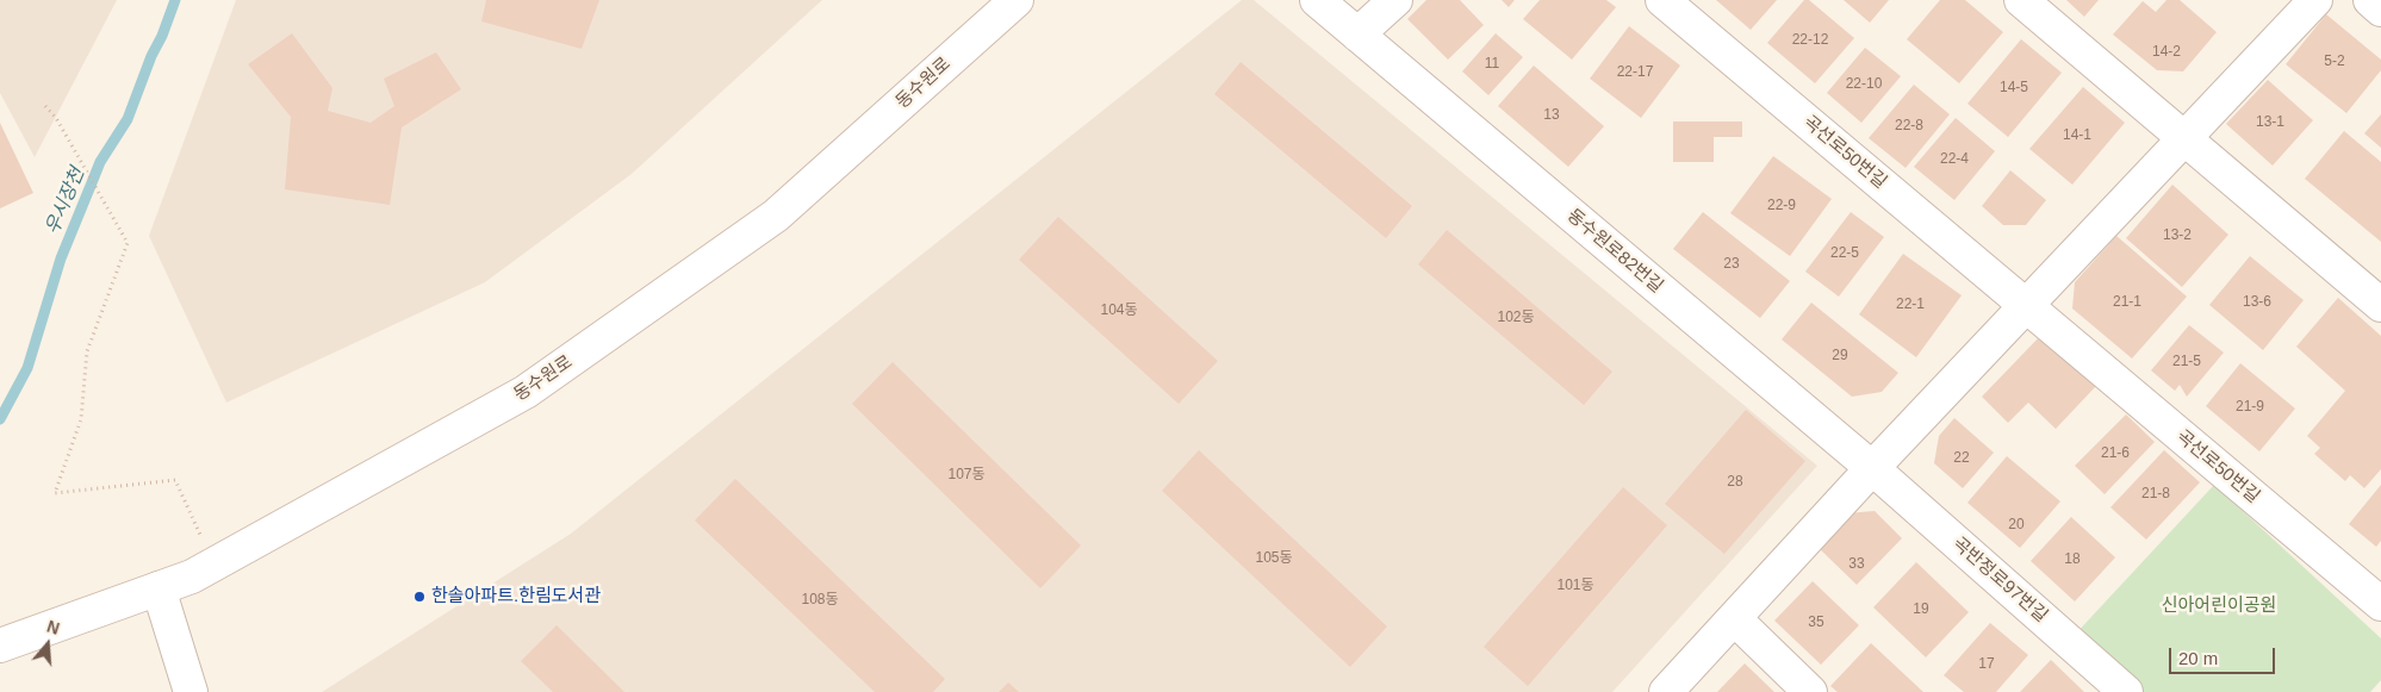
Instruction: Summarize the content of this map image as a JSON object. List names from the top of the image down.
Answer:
{
  "streets": {
    "street": [
      "동수원로",
      "곡선로50번길",
      "동수원로82번길",
      "곡반정로97번길"
    ]
  },
  "crossings": [
    ["동수원로82번길", "곡반정로97번길"]
  ],
  "water": ["우시장천"],
  "parks": ["신아어린이공원"],
  "places": ["한솔아파트.한림도서관"],
  "house_numbers": [
    "22-12",
    "14-2",
    "5-2",
    "11",
    "22-17",
    "22-10",
    "14-5",
    "13",
    "13-1",
    "22-8",
    "14-1",
    "22-4",
    "22-9",
    "13-2",
    "22-5",
    "23",
    "21-1",
    "13-6",
    "22-1",
    "104동",
    "102동",
    "29",
    "21-5",
    "21-9",
    "21-6",
    "22",
    "107동",
    "28",
    "21-8",
    "20",
    "105동",
    "18",
    "33",
    "101동",
    "108동",
    "19",
    "35",
    "17"
  ],
  "scale_bar": "20 m",
  "north": "top"
}
